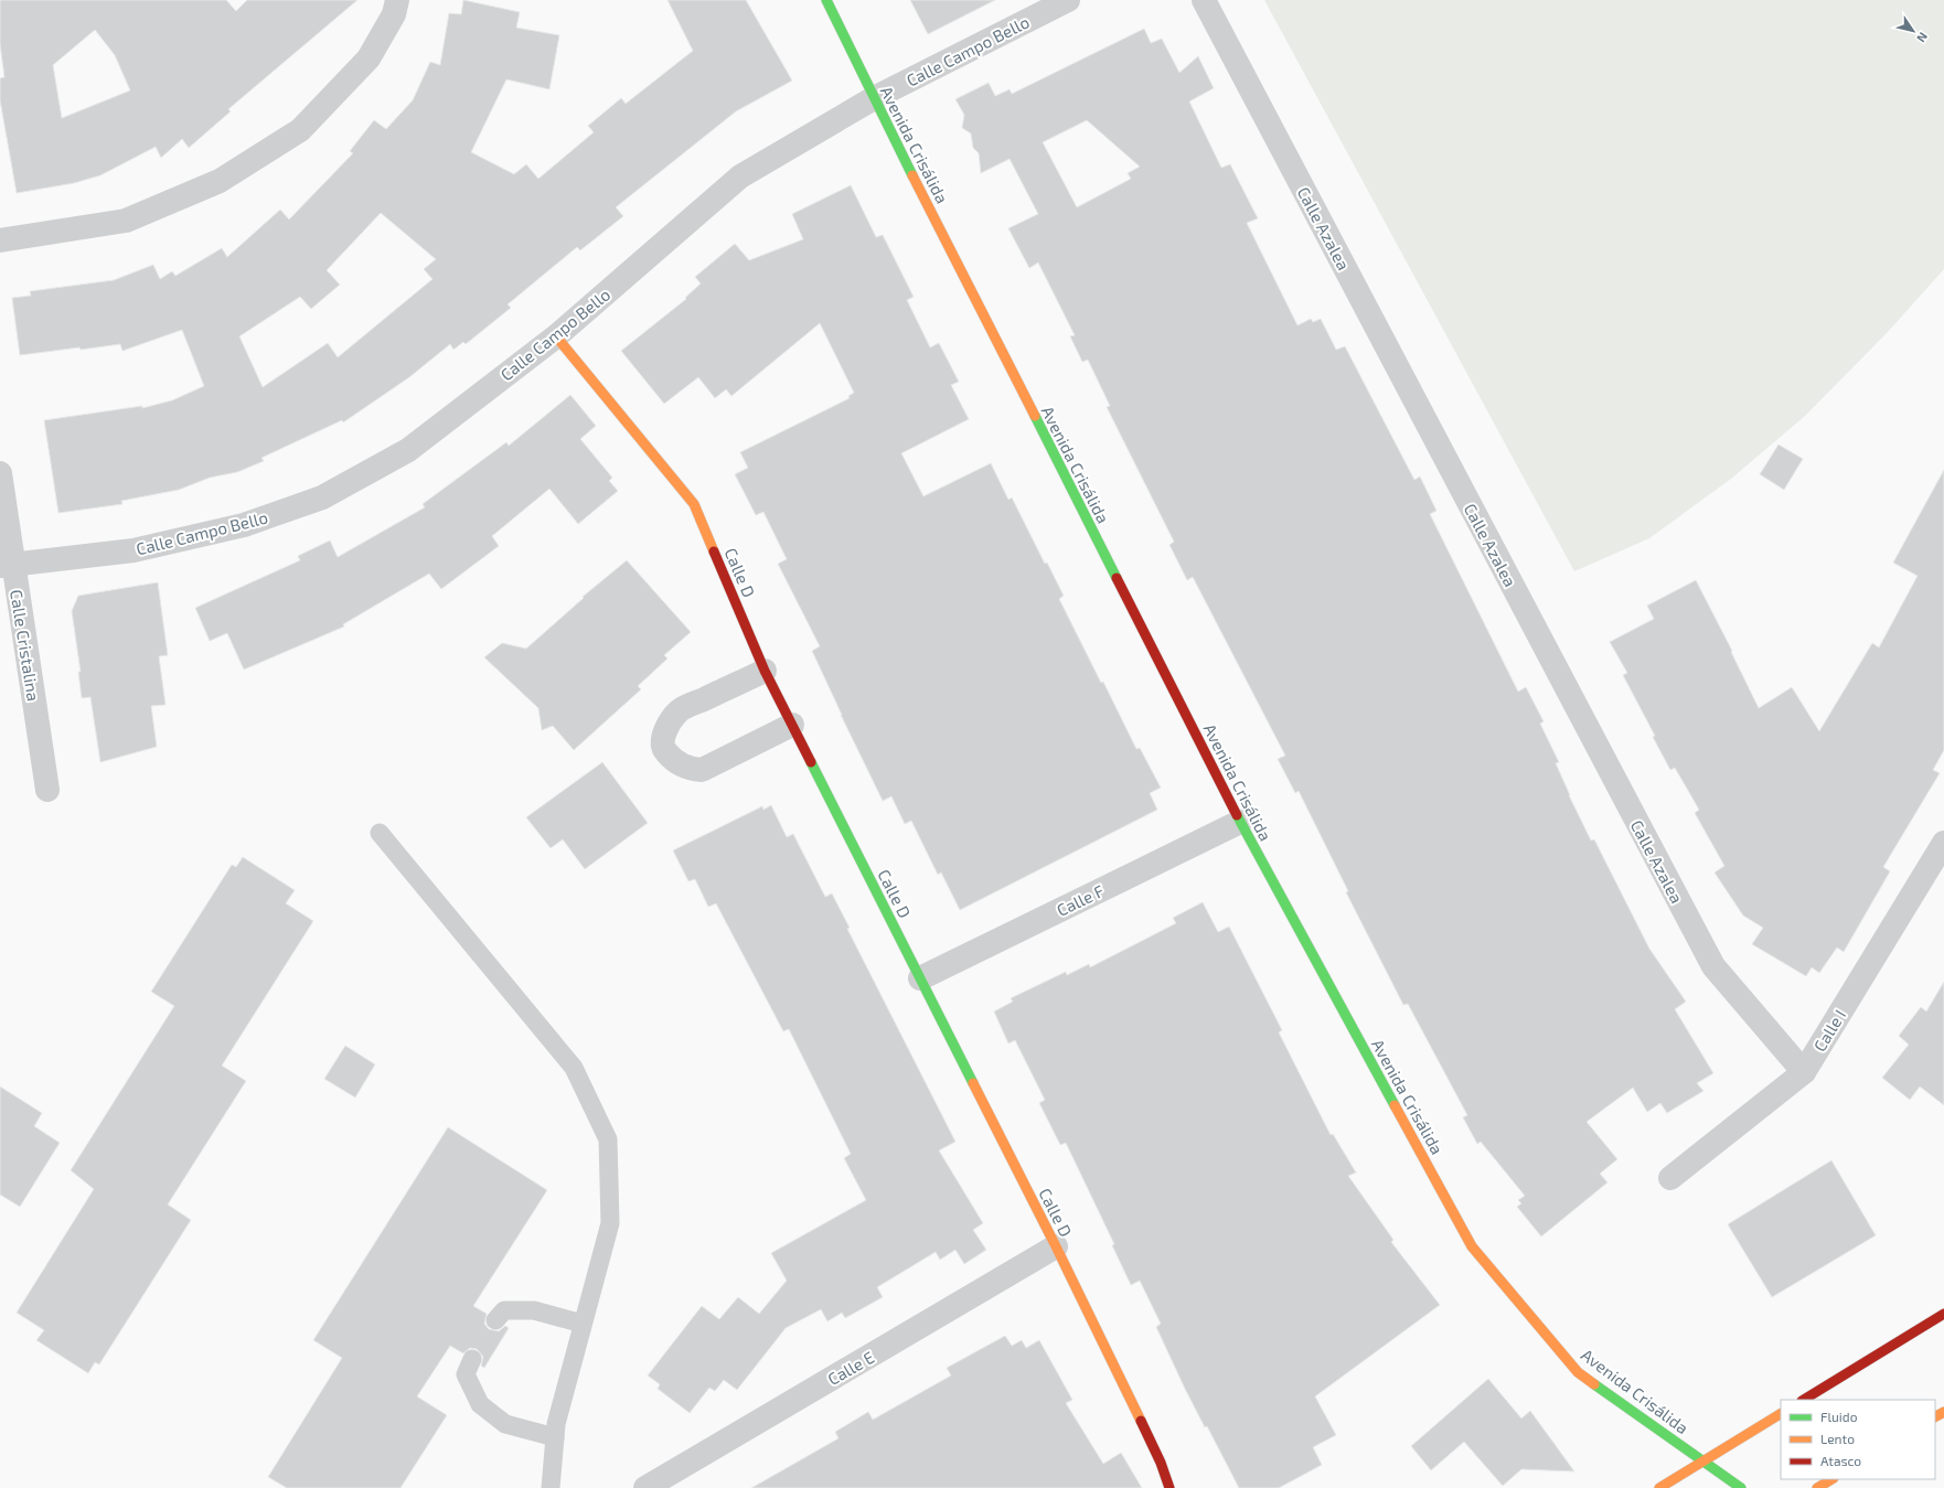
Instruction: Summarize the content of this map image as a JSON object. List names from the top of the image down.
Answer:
{
  "streets": {
    "street": [
      "Calle Campo Bello",
      "Avenida Crisálida",
      "Calle Azalea",
      "Calle D",
      "Calle Cristalina",
      "Calle F",
      "Calle I",
      "Calle E"
    ]
  },
  "crossings": [
    ["Calle Campo Bello", "Avenida Crisálida"],
    ["Calle Campo Bello", "Calle D"],
    ["Calle Campo Bello", "Calle Cristalina"],
    ["Avenida Crisálida", "Calle F"],
    ["Calle Azalea", "Calle I"],
    ["Calle D", "Calle F"],
    ["Calle D", "Calle E"]
  ],
  "legend": ["Fluido", "Lento", "Atasco"],
  "north": "bottom right"
}
